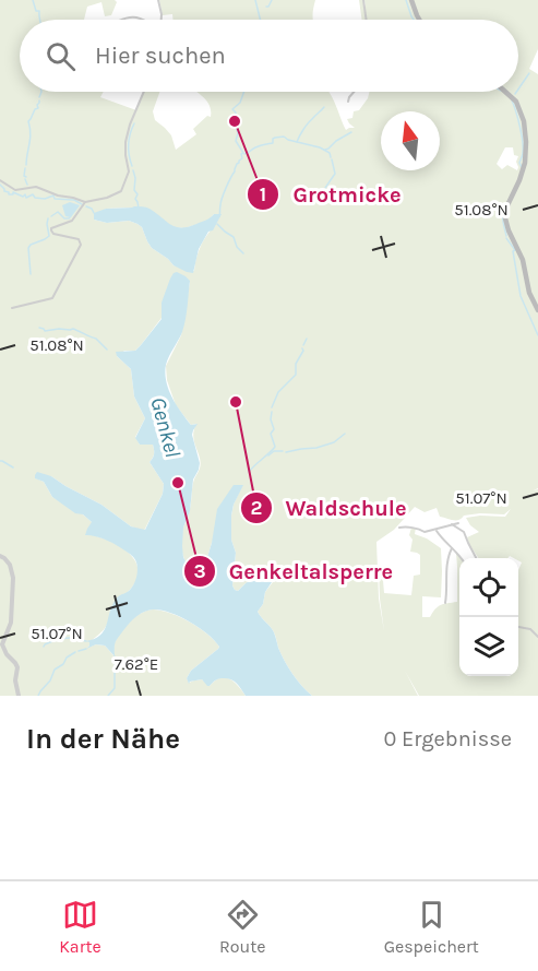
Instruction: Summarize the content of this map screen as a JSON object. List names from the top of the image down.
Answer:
{
  "water": ["Genkel"],
  "places": ["Grotmicke", "Waldschule", "Genkeltalsperre"],
  "north": "top",
  "page": {
    "search": "Hier suchen",
    "heading": ["In der Nähe", "0 Ergebnisse"],
    "nav": ["Karte", "Route", "Gespeichert"]
  },
  "coordinates": ["51.08°N", "51.07°N", "7.62°E"]
}
